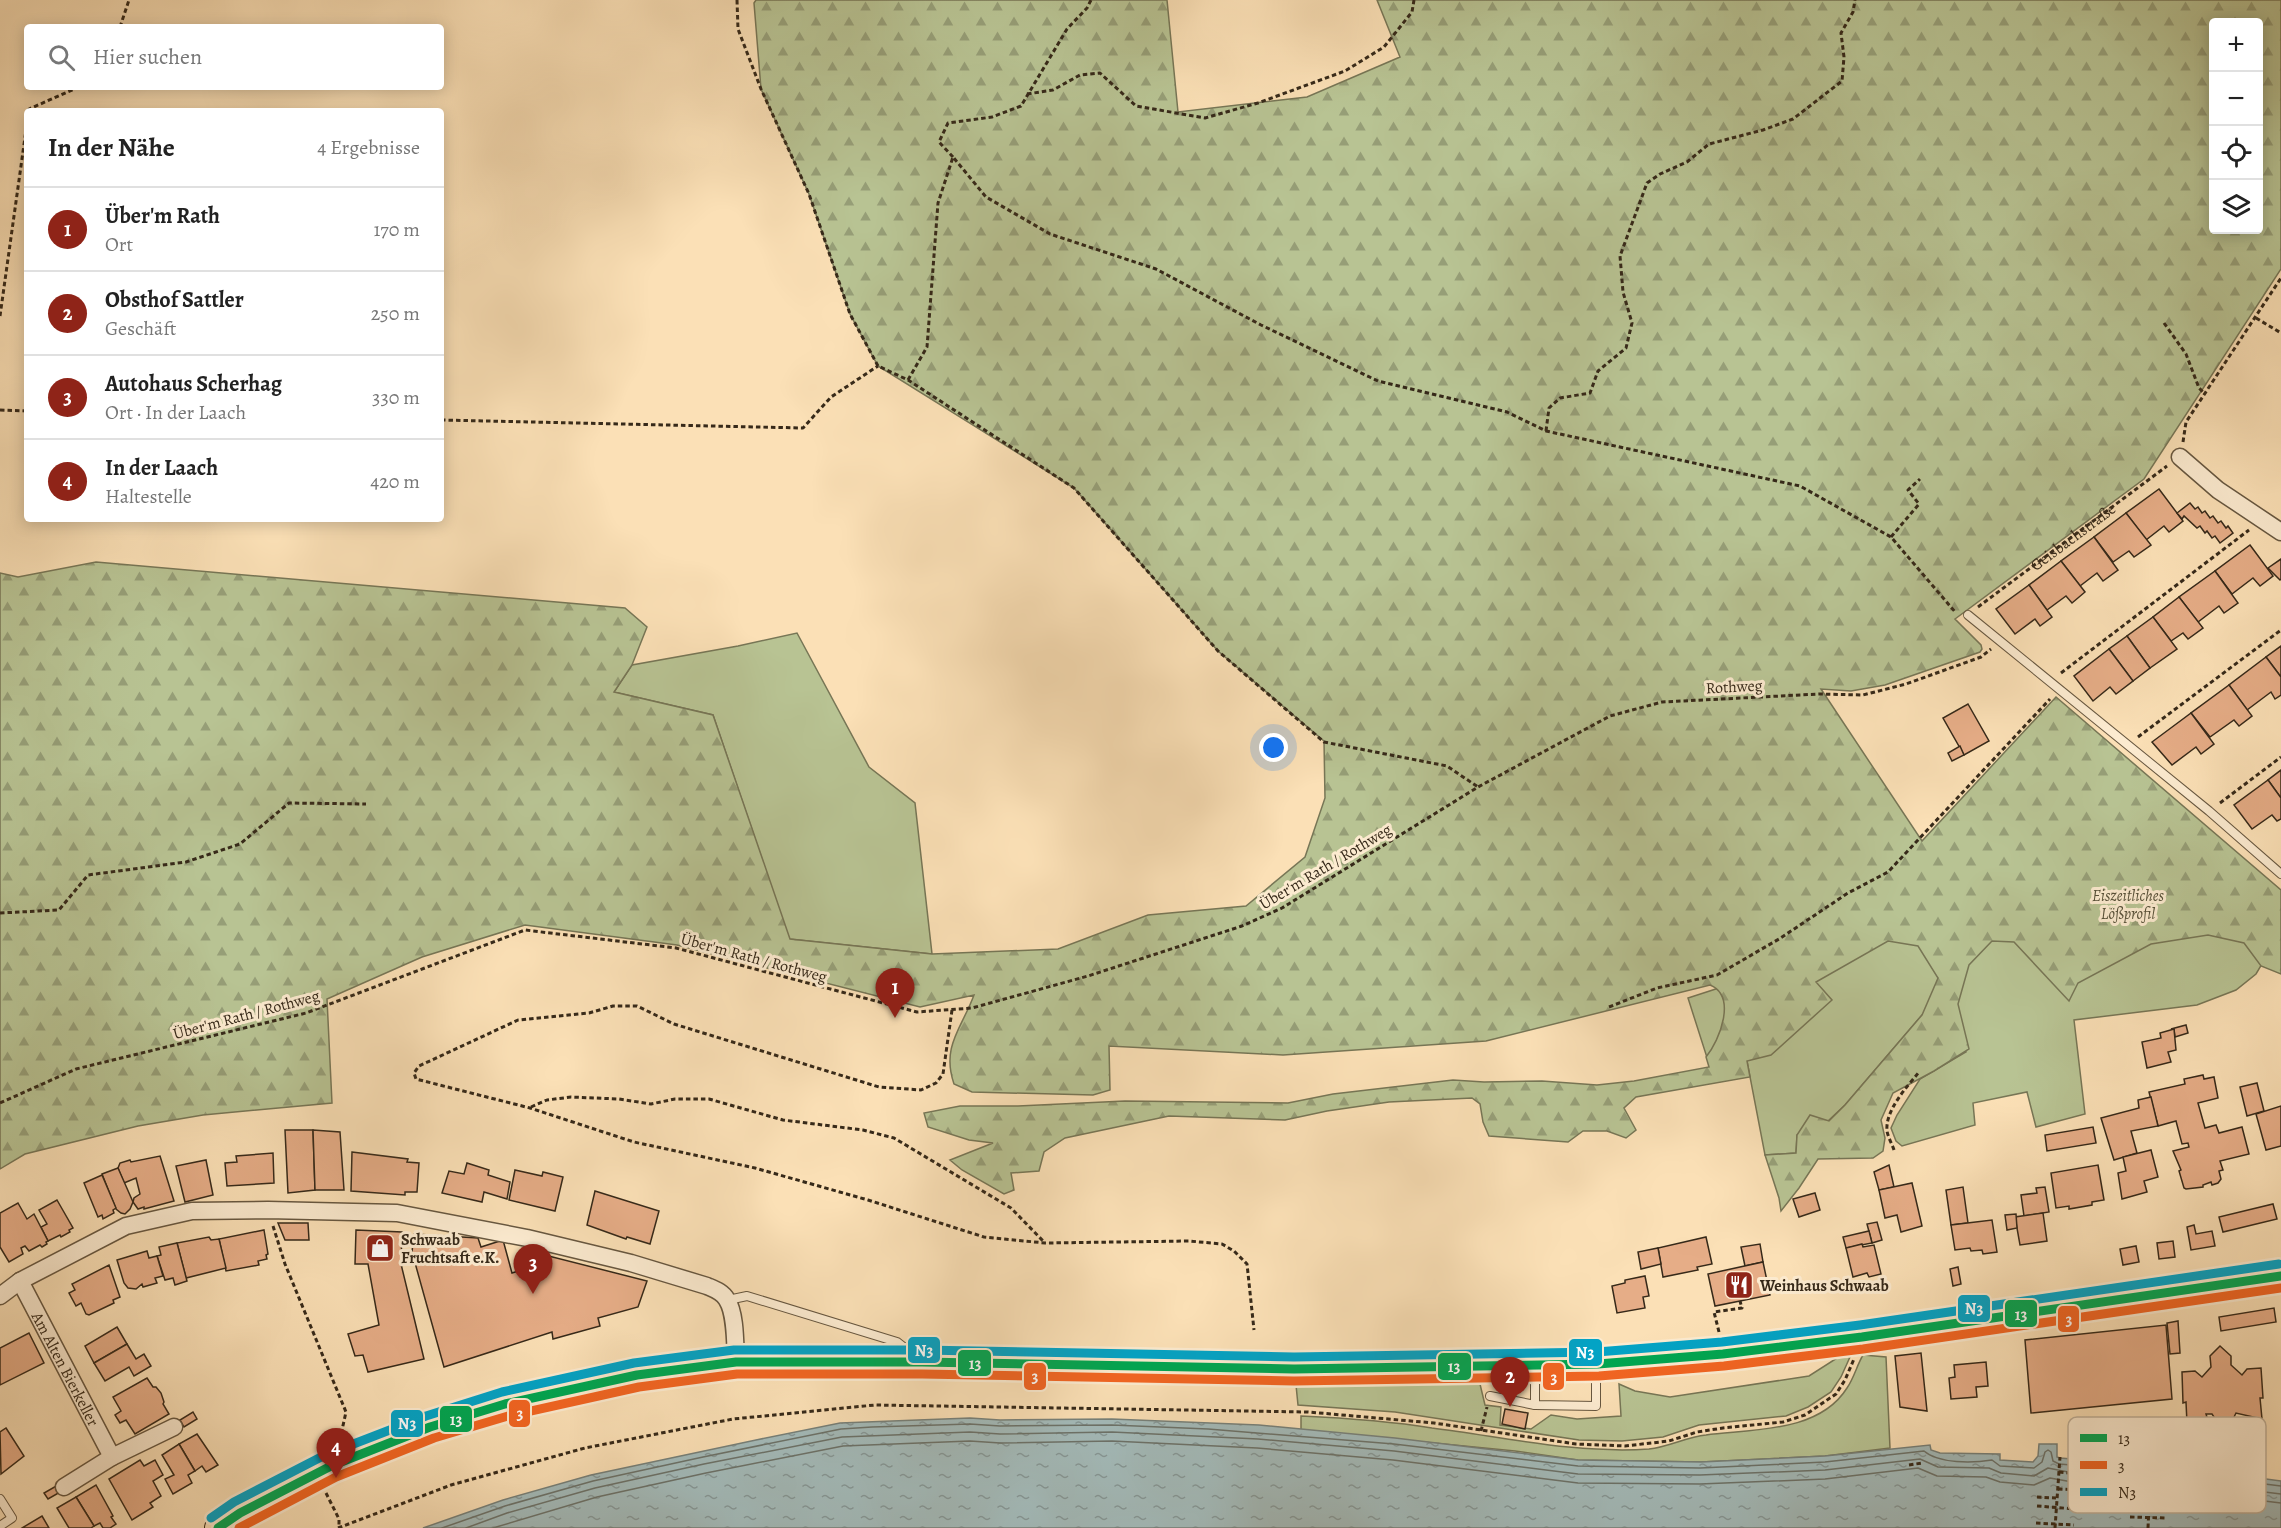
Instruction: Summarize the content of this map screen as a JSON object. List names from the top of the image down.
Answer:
{
  "streets": {
    "street": ["Am Alten Bierkeller"],
    "path": ["Geisbachstraße", "Rothweg", "Über'm Rath / Rothweg"]
  },
  "crossings": [
    ["Rothweg", "Über'm Rath / Rothweg"]
  ],
  "parks": ["Eiszeitliches Lößprofil"],
  "places": {
    "shop": ["Schwaab Fruchtsaft e.K."],
    "restaurant": ["Weinhaus Schwaab"]
  },
  "lines": ["transit line N3", "transit line 13", "transit line 3"],
  "legend": ["13", "3", "N3"],
  "page": {
    "map_buttons": ["+", "−"],
    "search": "Hier suchen",
    "heading": ["In der Nähe", "4 Ergebnisse"],
    "list": [
      {
        "mark": "1",
        "name": "Über'm Rath",
        "note": "Ort",
        "value": "170 m"
      },
      {
        "mark": "2",
        "name": "Obsthof Sattler",
        "note": "Geschäft",
        "value": "250 m"
      },
      {
        "mark": "3",
        "name": "Autohaus Scherhag",
        "note": "Ort · In der Laach",
        "value": "330 m"
      },
      {
        "mark": "4",
        "name": "In der Laach",
        "note": "Haltestelle",
        "value": "420 m"
      }
    ],
    "pins": [
      "1",
      "3",
      "2",
      "4"
    ]
  }
}
